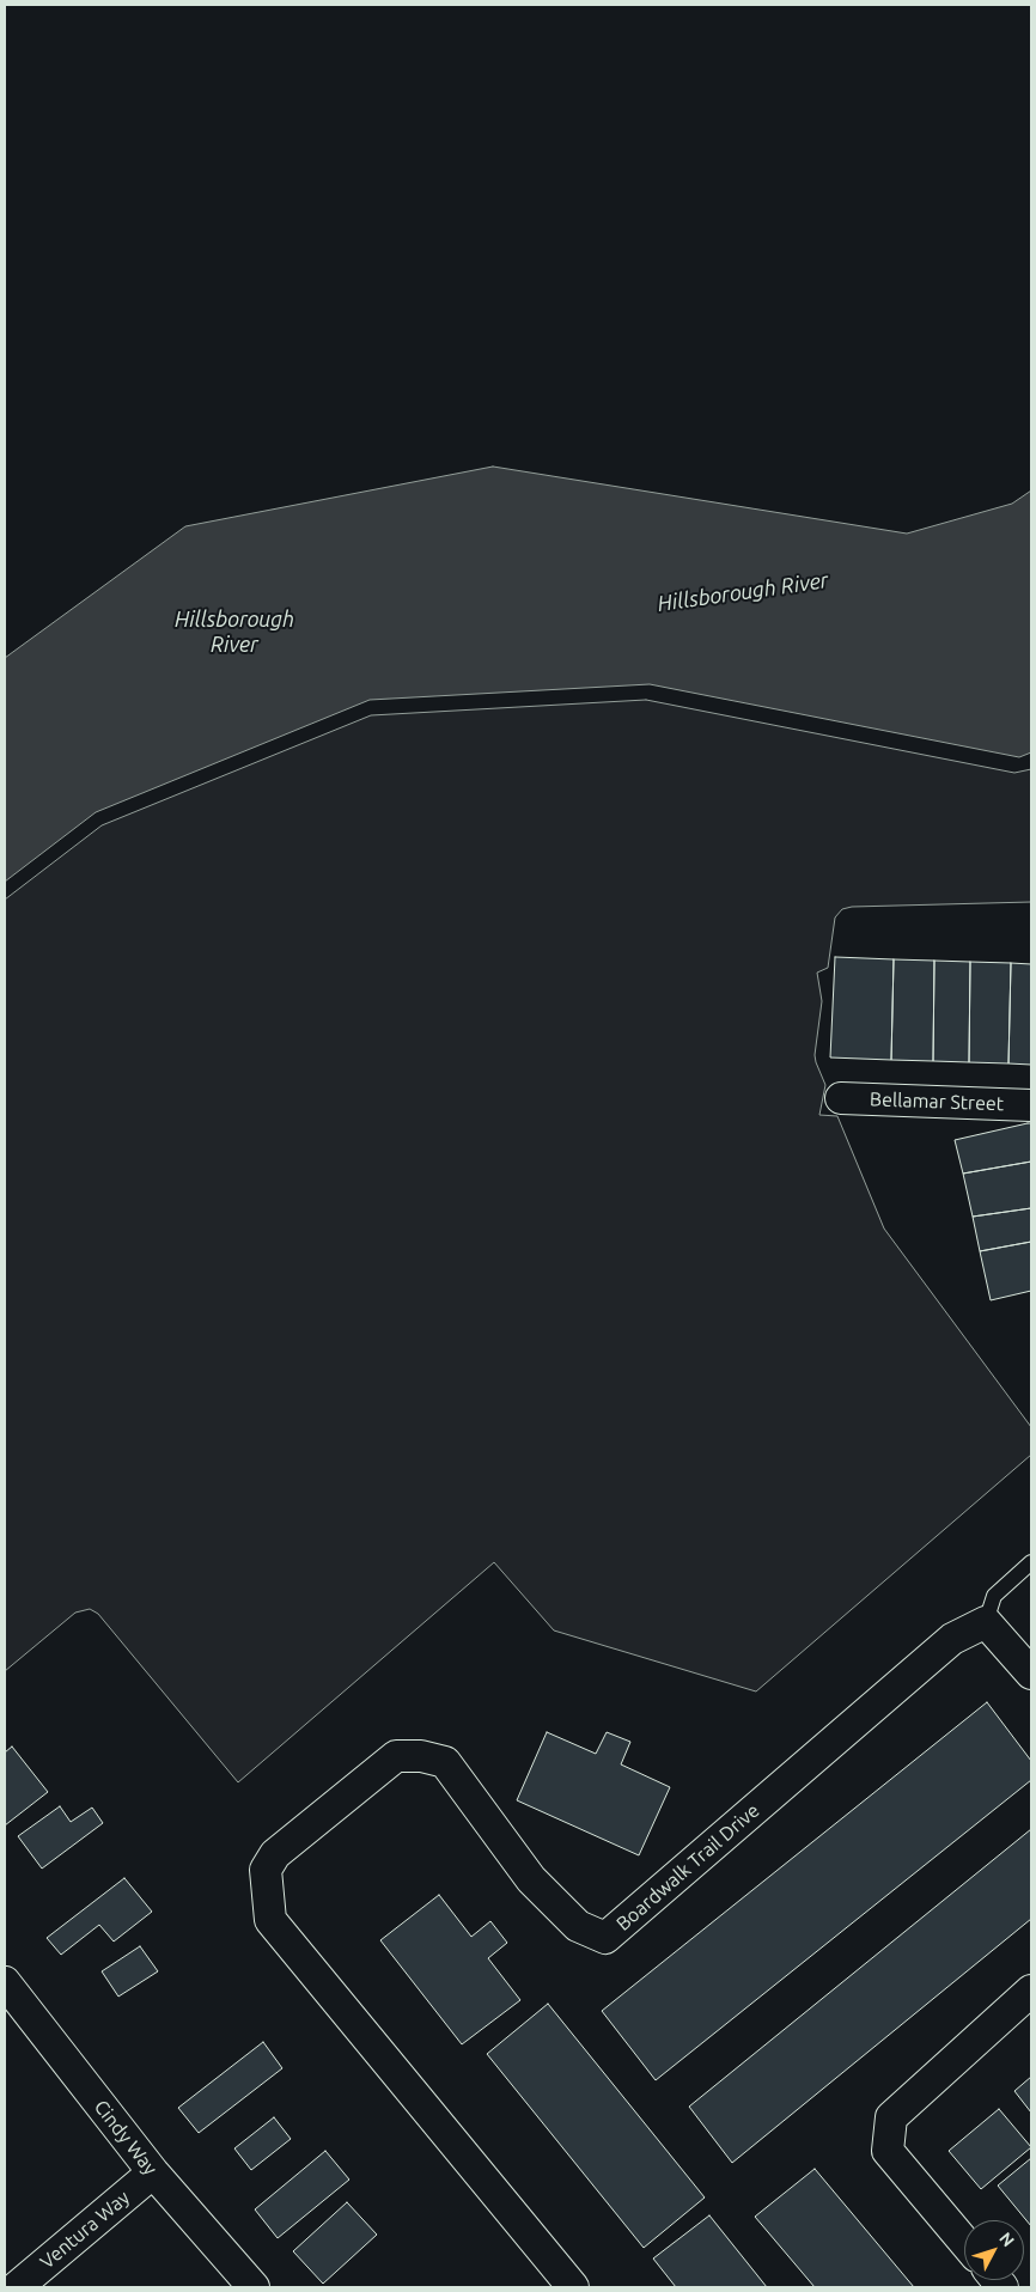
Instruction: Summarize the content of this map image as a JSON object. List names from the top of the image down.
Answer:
{
  "streets": {
    "street": [
      "Bellamar Street",
      "Boardwalk Trail Drive",
      "Cindy Way",
      "Ventura Way"
    ]
  },
  "crossings": [
    ["Cindy Way", "Ventura Way"]
  ],
  "water": ["Hillsborough River"],
  "north": "top right"
}
